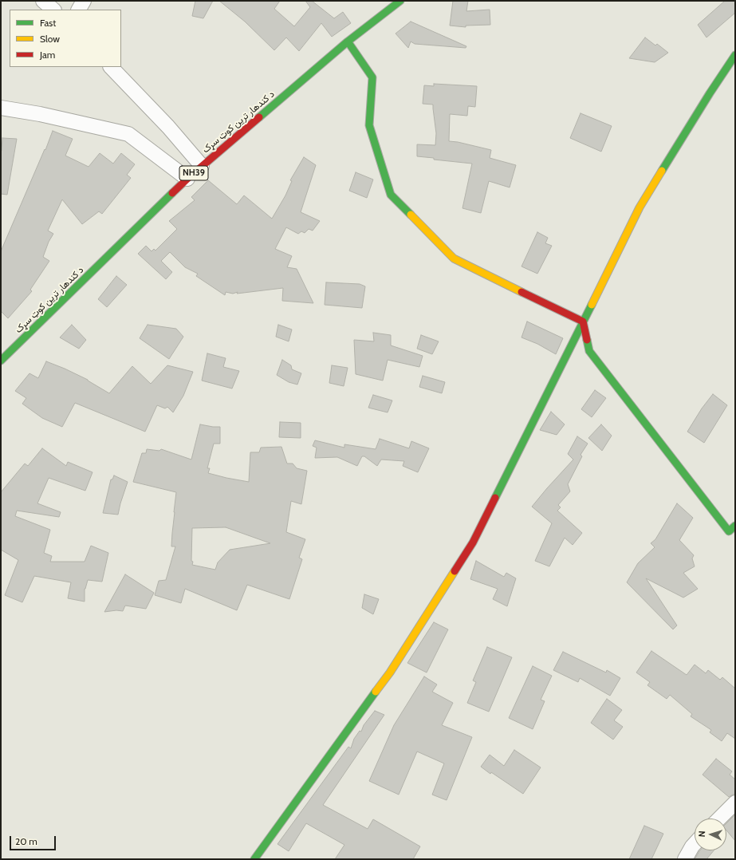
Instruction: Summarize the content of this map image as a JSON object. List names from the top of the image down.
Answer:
{
  "streets": {
    "street": ["د کندهار ترين کوټ سړک", "NH39"]
  },
  "legend": ["Fast", "Slow", "Jam"],
  "scale_bar": "20 m",
  "north": "left"
}
